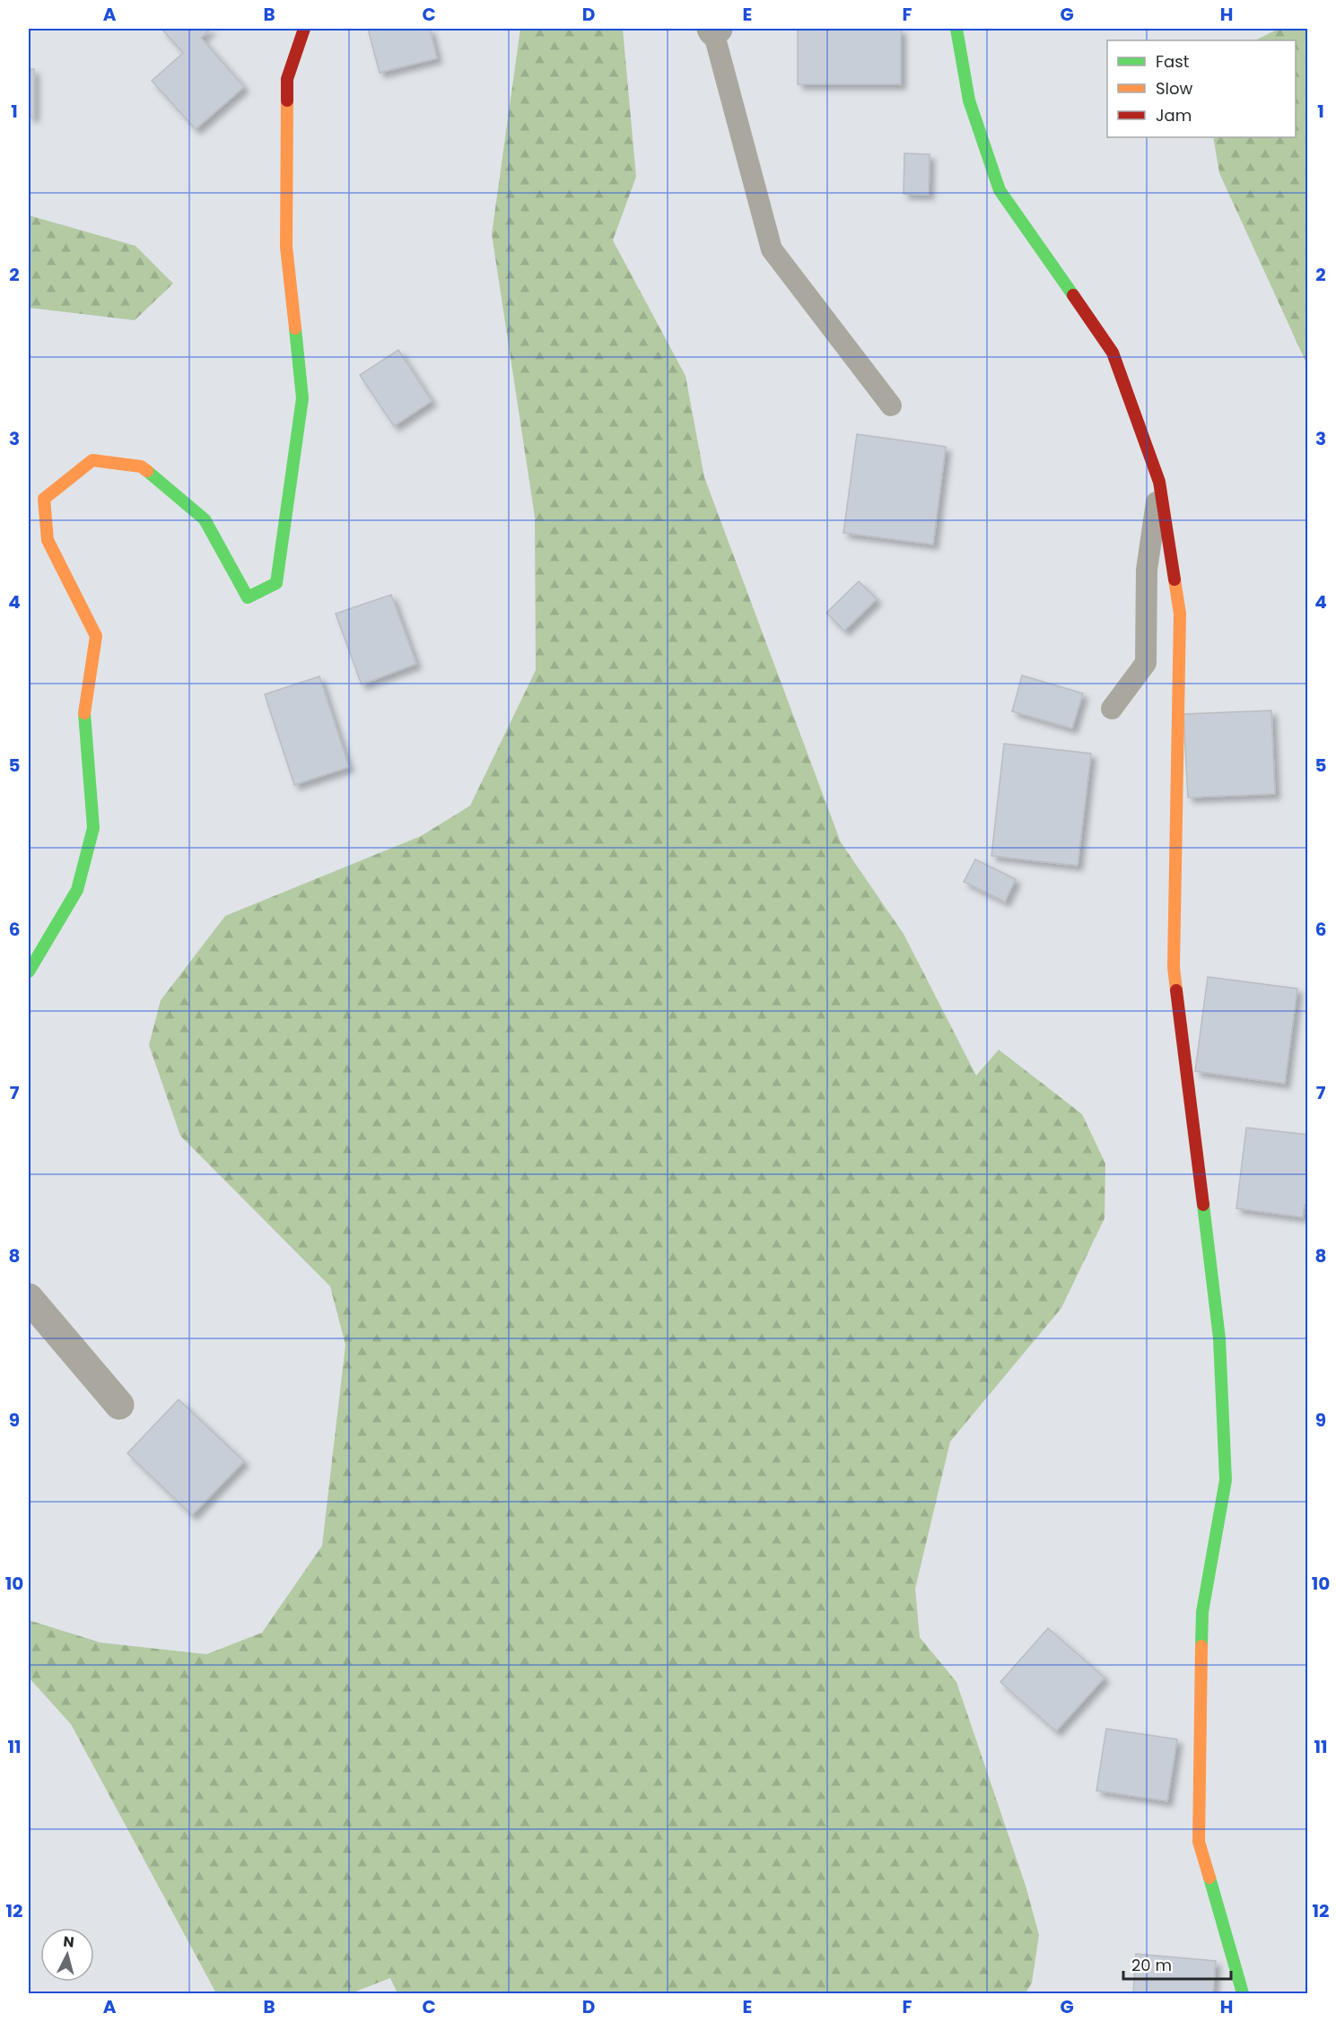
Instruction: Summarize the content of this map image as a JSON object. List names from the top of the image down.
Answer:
{
  "legend": ["Fast", "Slow", "Jam"],
  "scale_bar": "20 m",
  "north": "top",
  "grid": {
    "columns": [
      "A",
      "B",
      "C",
      "D",
      "E",
      "F",
      "G",
      "H"
    ],
    "rows": [
      "1",
      "2",
      "3",
      "4",
      "5",
      "6",
      "7",
      "8",
      "9",
      "10",
      "11",
      "12"
    ]
  }
}
